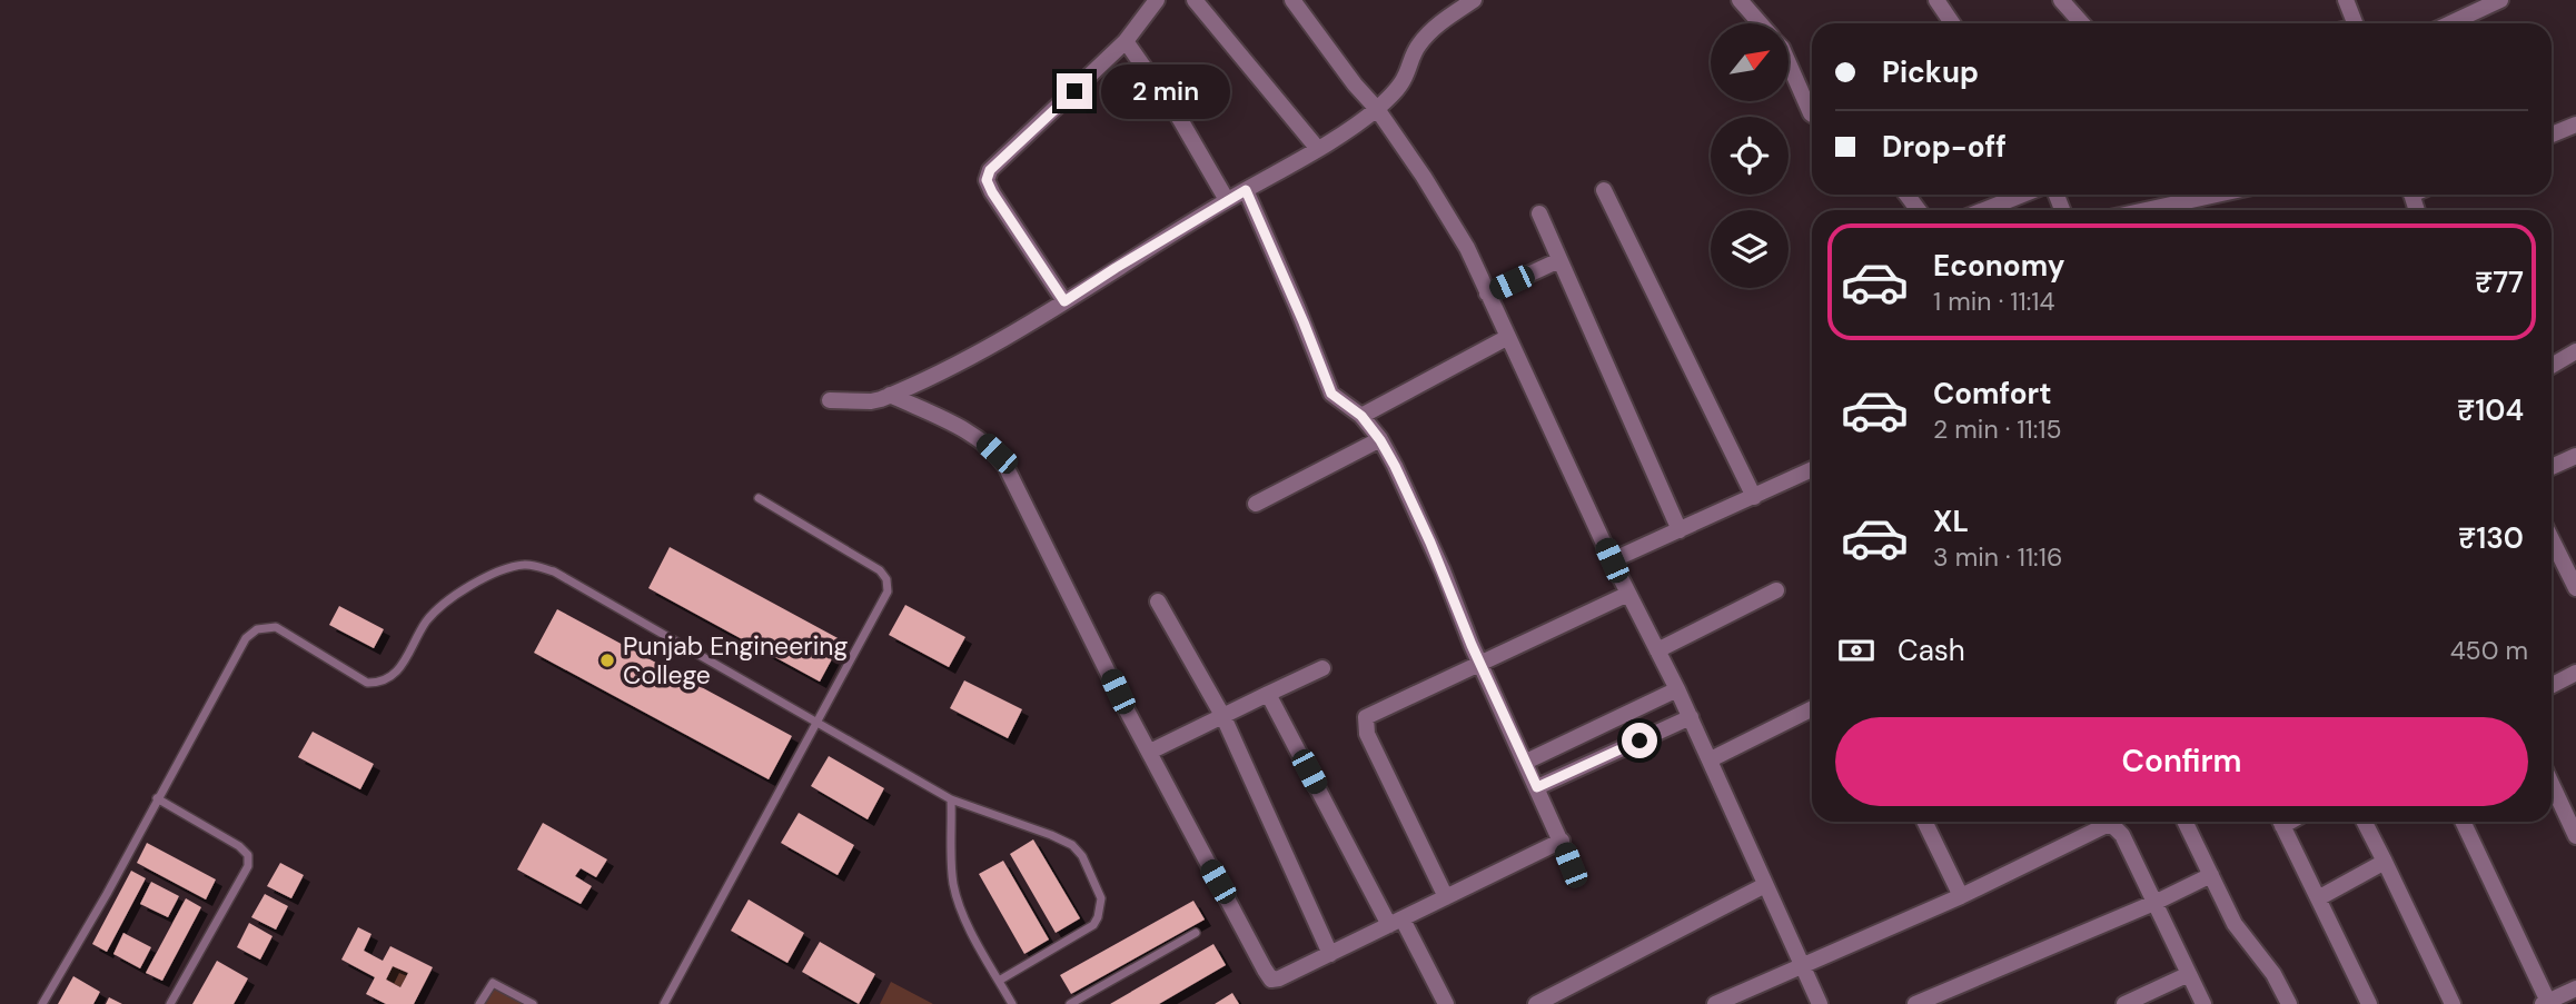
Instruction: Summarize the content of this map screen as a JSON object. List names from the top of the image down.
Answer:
{
  "places": ["Punjab Engineering College"],
  "north": "top right",
  "page": {
    "banner": ["Pickup", "Drop-off"],
    "bubble": "2 min",
    "list": [
      {
        "name": "Economy",
        "note": "1 min · 11:14",
        "value": "₹77"
      },
      {
        "name": "Comfort",
        "note": "2 min · 11:15",
        "value": "₹104"
      },
      {
        "name": "XL",
        "note": "3 min · 11:16",
        "value": "₹130"
      }
    ],
    "pay": ["Cash", "450 m"],
    "buttons": "Confirm"
  }
}
